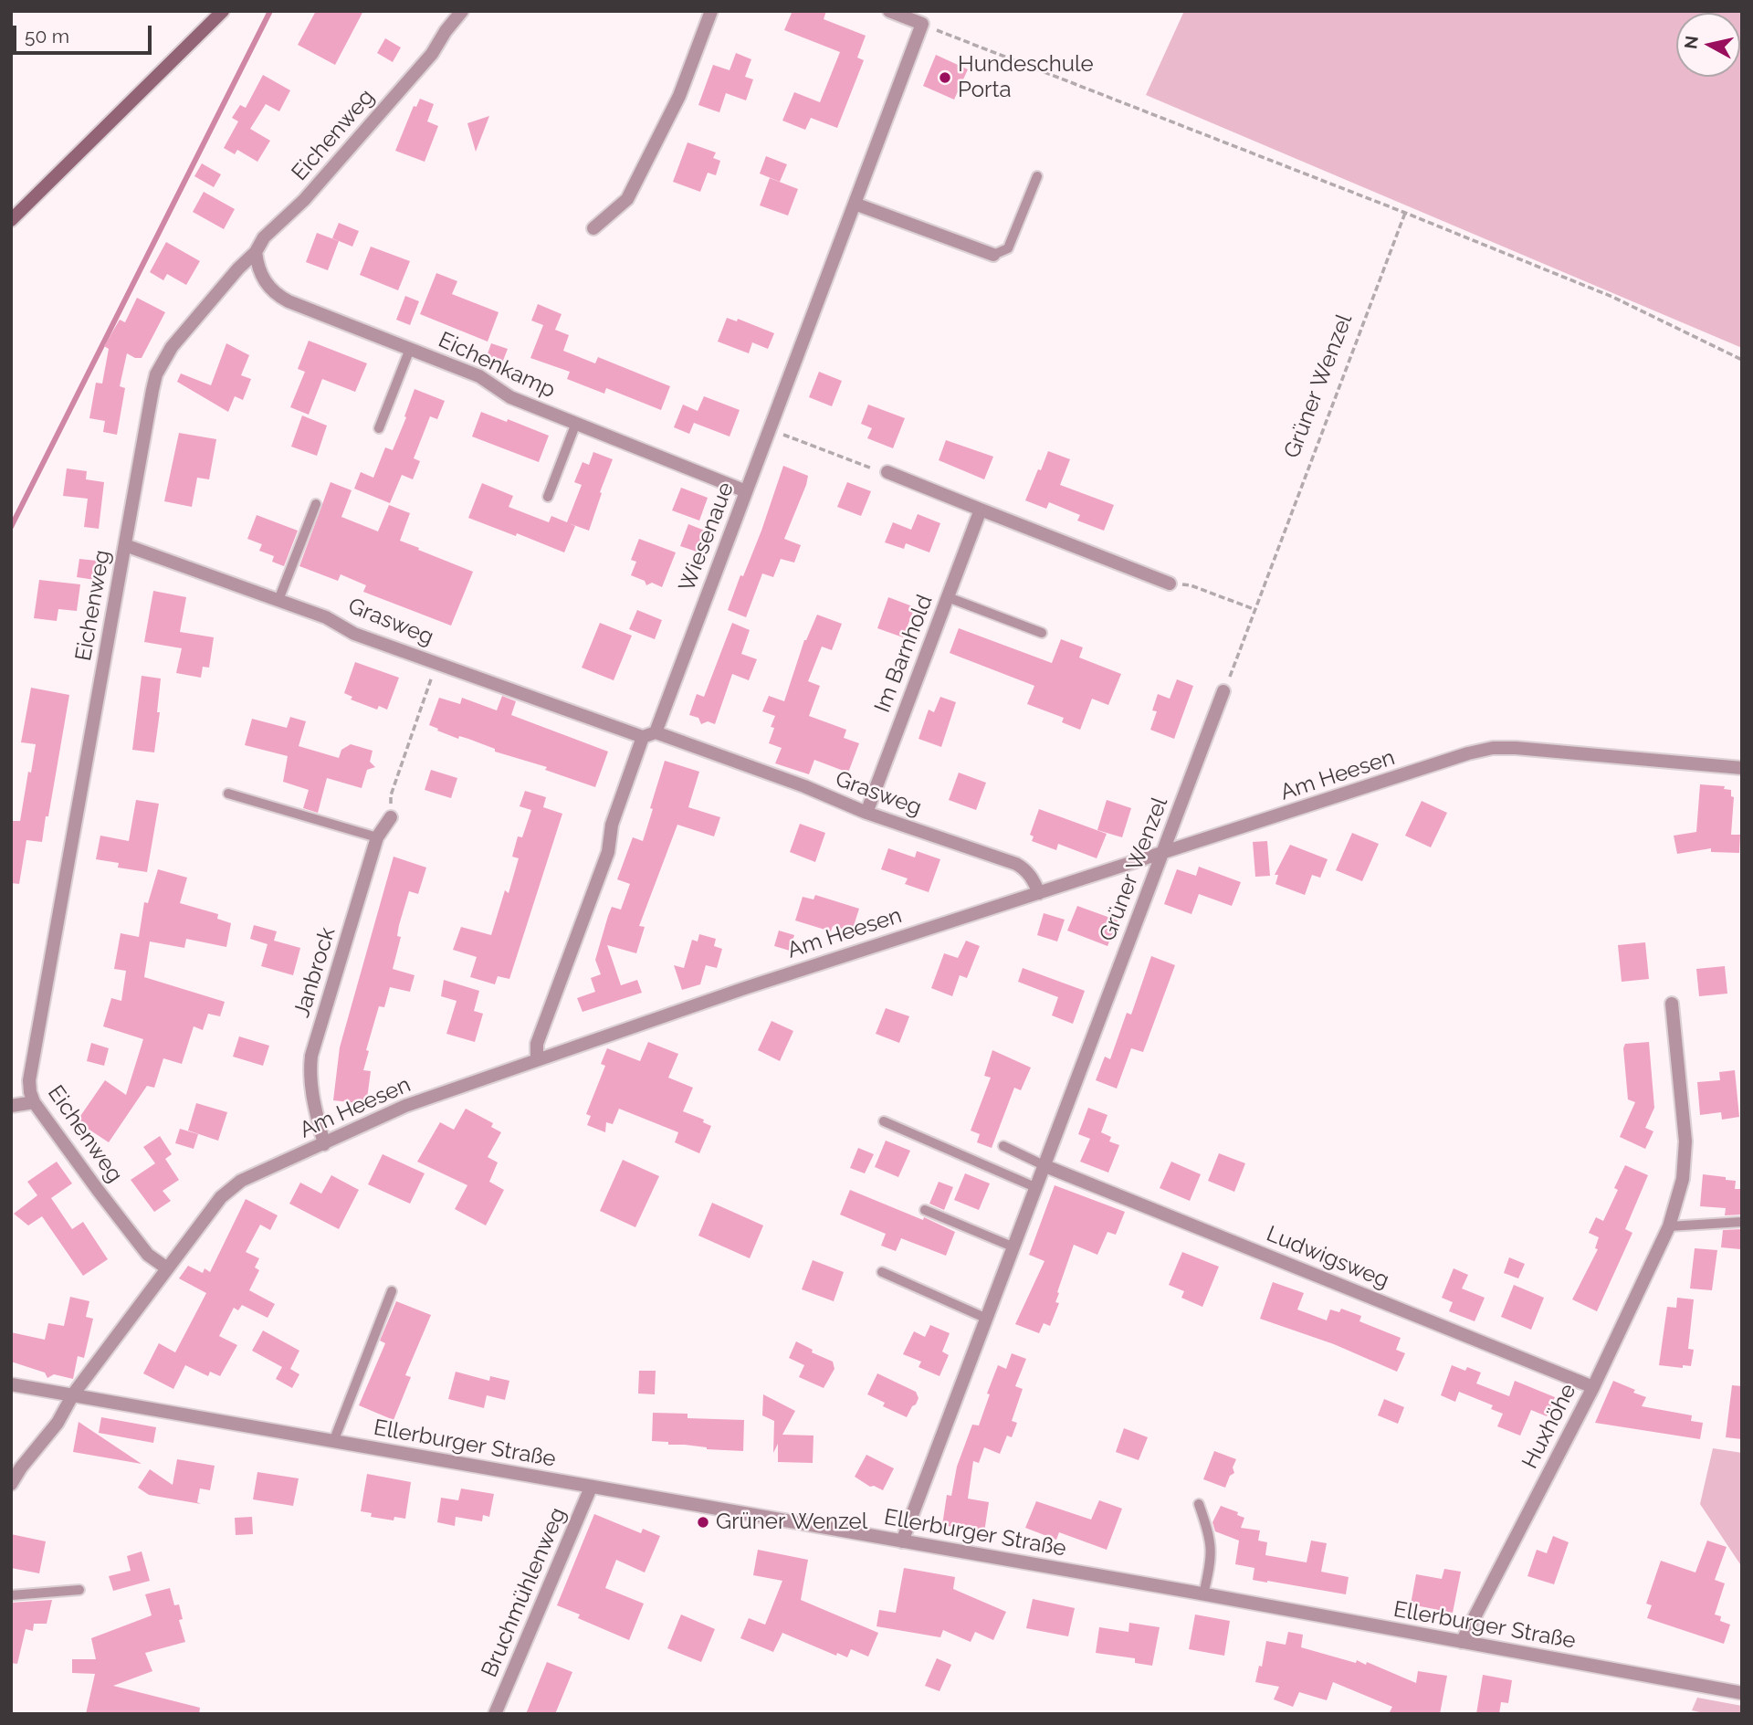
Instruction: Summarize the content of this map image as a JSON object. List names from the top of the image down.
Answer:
{
  "streets": {
    "street": [
      "Eichenweg",
      "Eichenkamp",
      "Grüner Wenzel",
      "Wiesenaue",
      "Grasweg",
      "Im Barnhold",
      "Am Heesen",
      "Janbrock",
      "Ludwigsweg",
      "Huxhöhe",
      "Ellerburger Straße",
      "Bruchmühlenweg"
    ]
  },
  "crossings": [
    ["Eichenweg", "Eichenkamp"],
    ["Eichenweg", "Grasweg"],
    ["Eichenweg", "Am Heesen"],
    ["Eichenkamp", "Wiesenaue"],
    ["Grüner Wenzel", "Am Heesen"],
    ["Grüner Wenzel", "Ludwigsweg"],
    ["Grüner Wenzel", "Ellerburger Straße"],
    ["Wiesenaue", "Grasweg"],
    ["Wiesenaue", "Am Heesen"],
    ["Grasweg", "Im Barnhold"],
    ["Grasweg", "Am Heesen"],
    ["Am Heesen", "Janbrock"],
    ["Am Heesen", "Ellerburger Straße"],
    ["Ludwigsweg", "Huxhöhe"],
    ["Huxhöhe", "Ellerburger Straße"],
    ["Ellerburger Straße", "Bruchmühlenweg"]
  ],
  "places": ["Hundeschule Porta", "Grüner Wenzel"],
  "scale_bar": "50 m",
  "north": "left"
}
